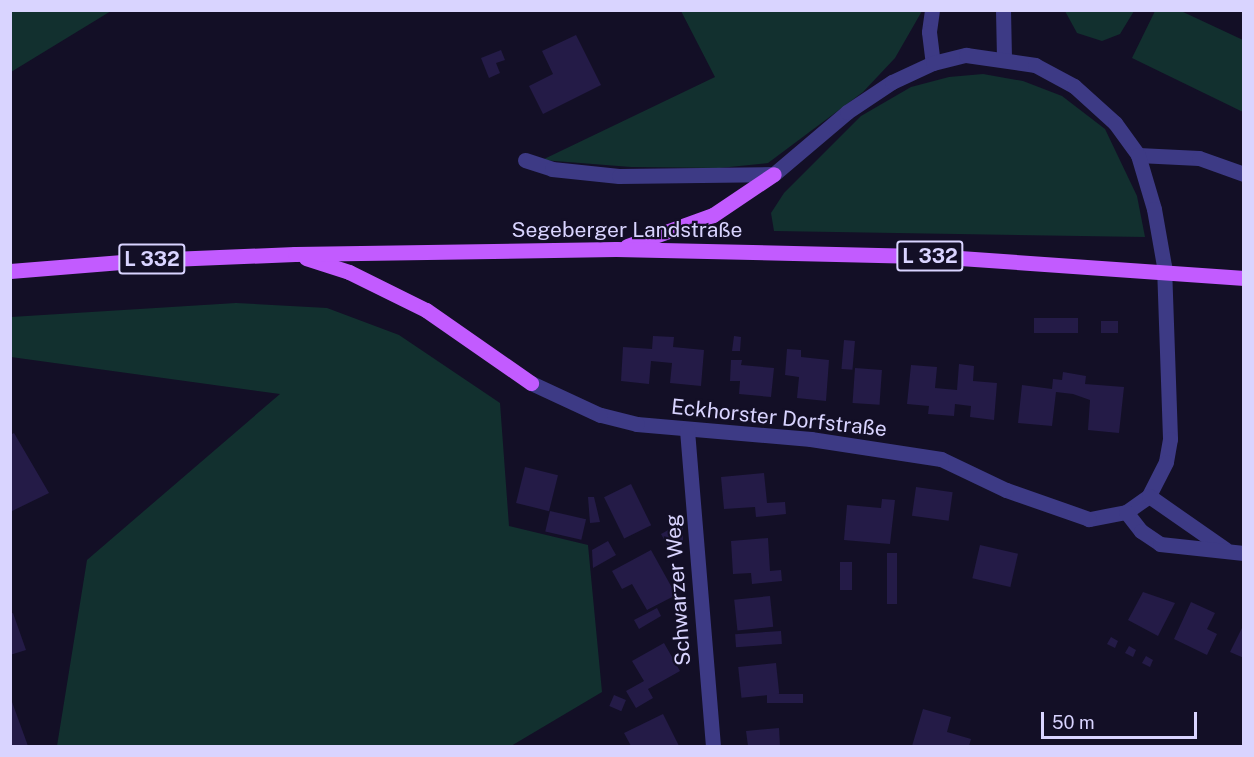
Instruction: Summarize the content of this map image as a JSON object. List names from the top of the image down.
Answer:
{
  "streets": {
    "main road": ["Segeberger Landstraße", "L 332"],
    "street": ["Eckhorster Dorfstraße", "Schwarzer Weg"]
  },
  "crossings": [
    ["Eckhorster Dorfstraße", "Schwarzer Weg"]
  ],
  "scale_bar": "50 m"
}
